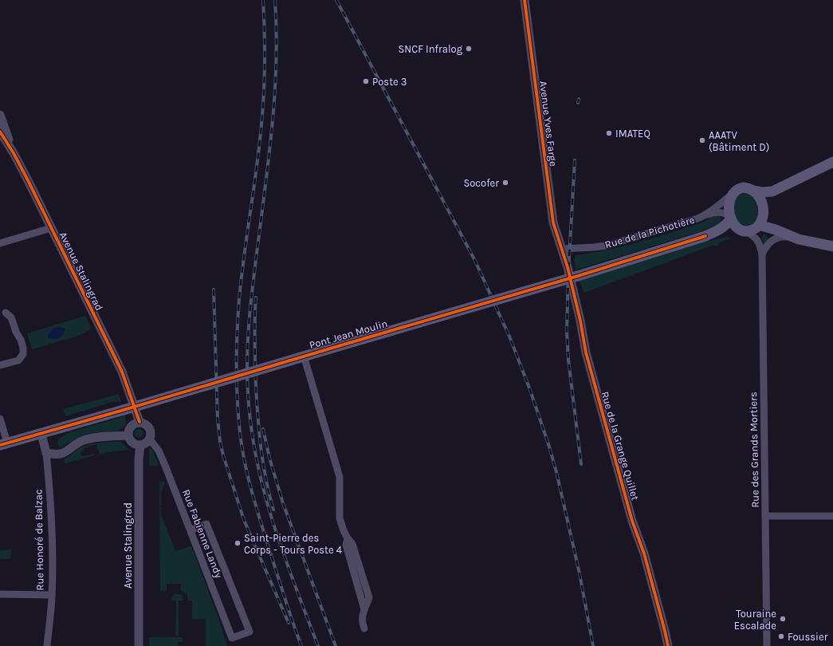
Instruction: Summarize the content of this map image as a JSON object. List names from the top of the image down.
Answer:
{
  "streets": {
    "main road": ["Pont Jean Moulin"],
    "street": [
      "Avenue Yves Farge",
      "Rue de la Pichotière",
      "Avenue Stalingrad",
      "Rue de la Grange Quillet",
      "Rue des Grands Mortiers",
      "Rue Fabienne Landy",
      "Rue Honoré de Balzac"
    ]
  },
  "crossings": [
    ["Avenue Yves Farge", "Rue de la Pichotière"],
    ["Avenue Yves Farge", "Rue de la Grange Quillet"],
    ["Rue de la Pichotière", "Rue de la Grange Quillet"],
    ["Rue de la Pichotière", "Rue des Grands Mortiers"],
    ["Avenue Stalingrad", "Rue Fabienne Landy"],
    ["Pont Jean Moulin", "Rue Honoré de Balzac"]
  ],
  "places": [
    "SNCF Infralog",
    "Poste 3",
    "IMATEQ",
    "AAATV (Bâtiment D)",
    "Socofer",
    "Saint-Pierre des Corps - Tours Poste 4",
    "Touraine Escalade",
    "Foussier"
  ]
}
